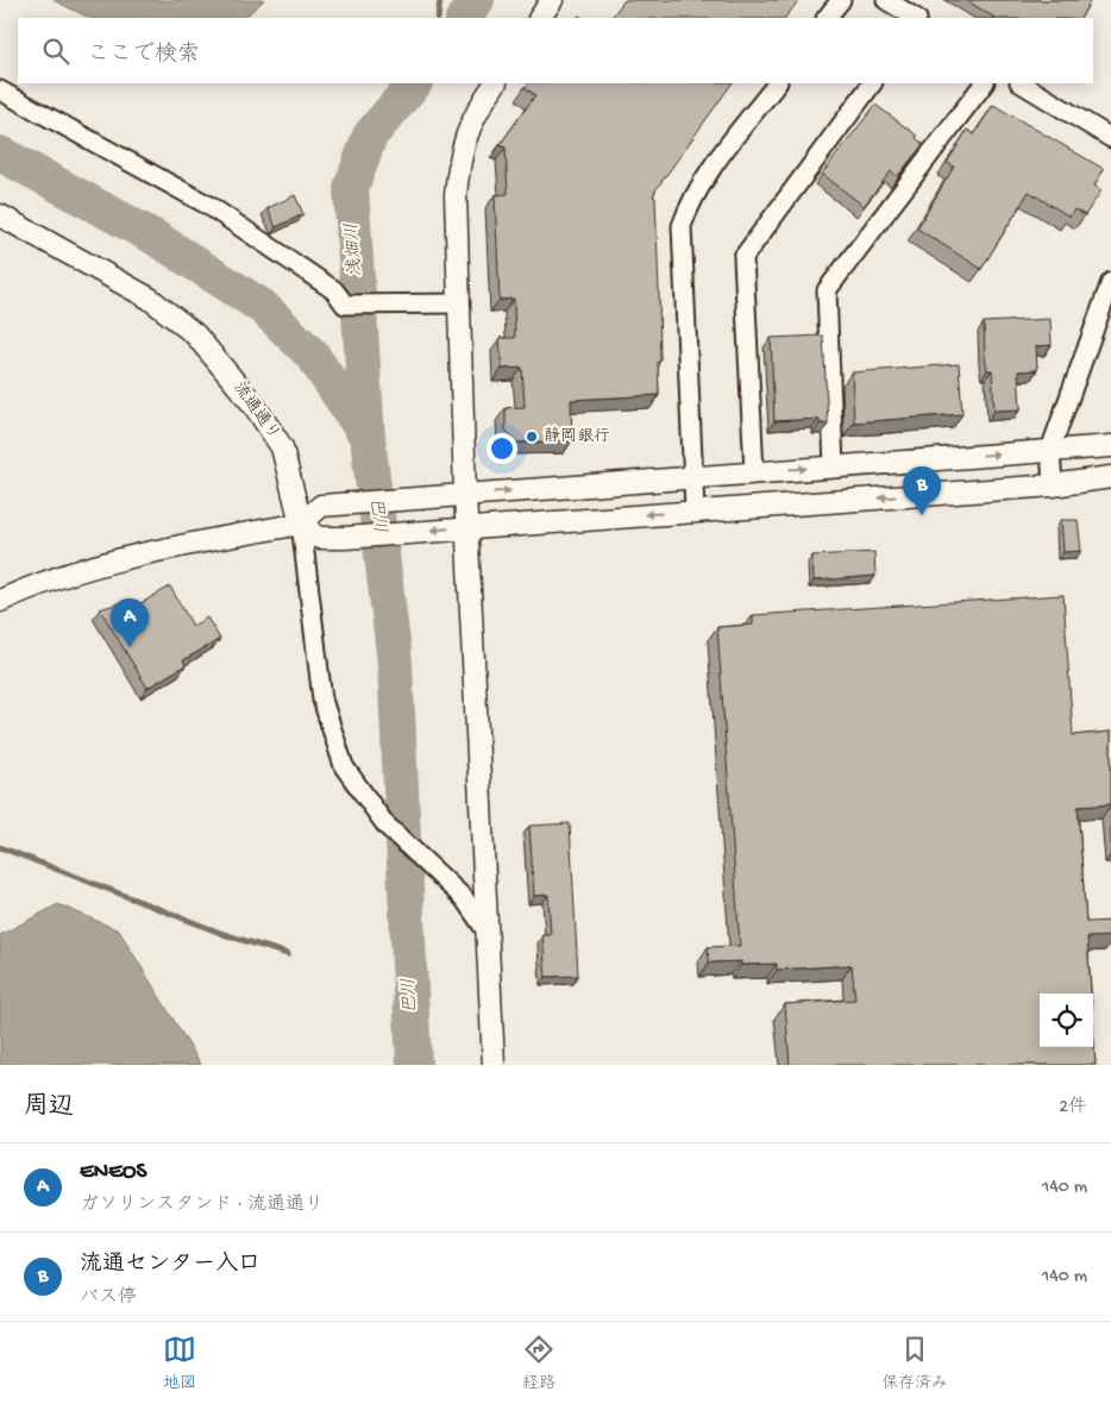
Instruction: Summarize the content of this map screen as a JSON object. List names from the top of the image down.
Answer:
{
  "streets": {
    "street": ["流通通り"]
  },
  "water": ["浅畑川", "巴川"],
  "places": ["静岡銀行"],
  "page": {
    "search": "ここで検索",
    "pins": ["B", "A"],
    "heading": ["周辺", "2件"],
    "list": [
      {
        "mark": "A",
        "name": "ENEOS",
        "note": "ガソリンスタンド · 流通通り",
        "value": "140 m"
      },
      {
        "mark": "B",
        "name": "流通センター入口",
        "note": "バス停",
        "value": "140 m"
      }
    ],
    "nav": ["地図", "経路", "保存済み"]
  }
}
